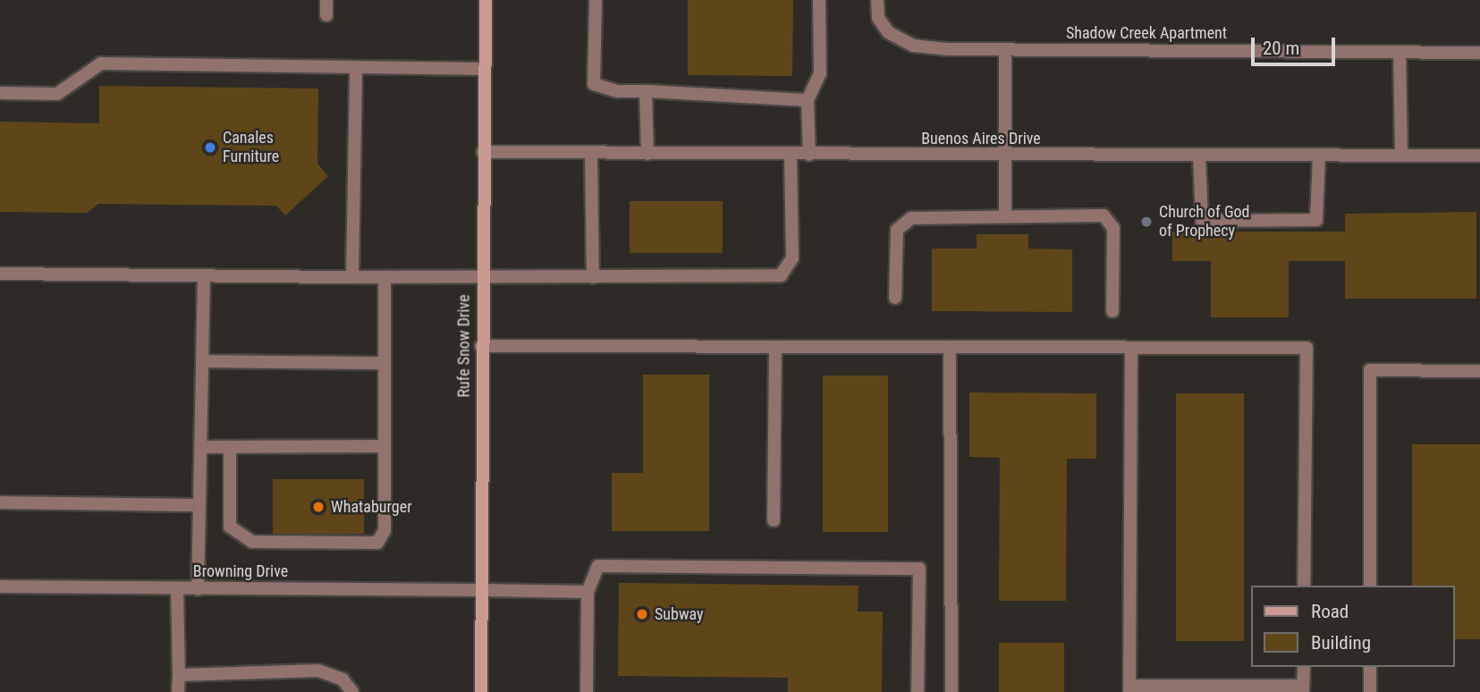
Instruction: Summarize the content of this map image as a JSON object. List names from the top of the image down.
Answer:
{
  "streets": {
    "main road": ["Rufe Snow Drive"],
    "street": ["Shadow Creek Apartment", "Buenos Aires Drive", "Browning Drive"]
  },
  "crossings": [
    ["Buenos Aires Drive", "Rufe Snow Drive"],
    ["Rufe Snow Drive", "Browning Drive"]
  ],
  "places": [
    "Canales Furniture",
    "Church of God of Prophecy",
    "Whataburger",
    "Subway"
  ],
  "legend": ["Road", "Building"],
  "scale_bar": "20 m"
}
